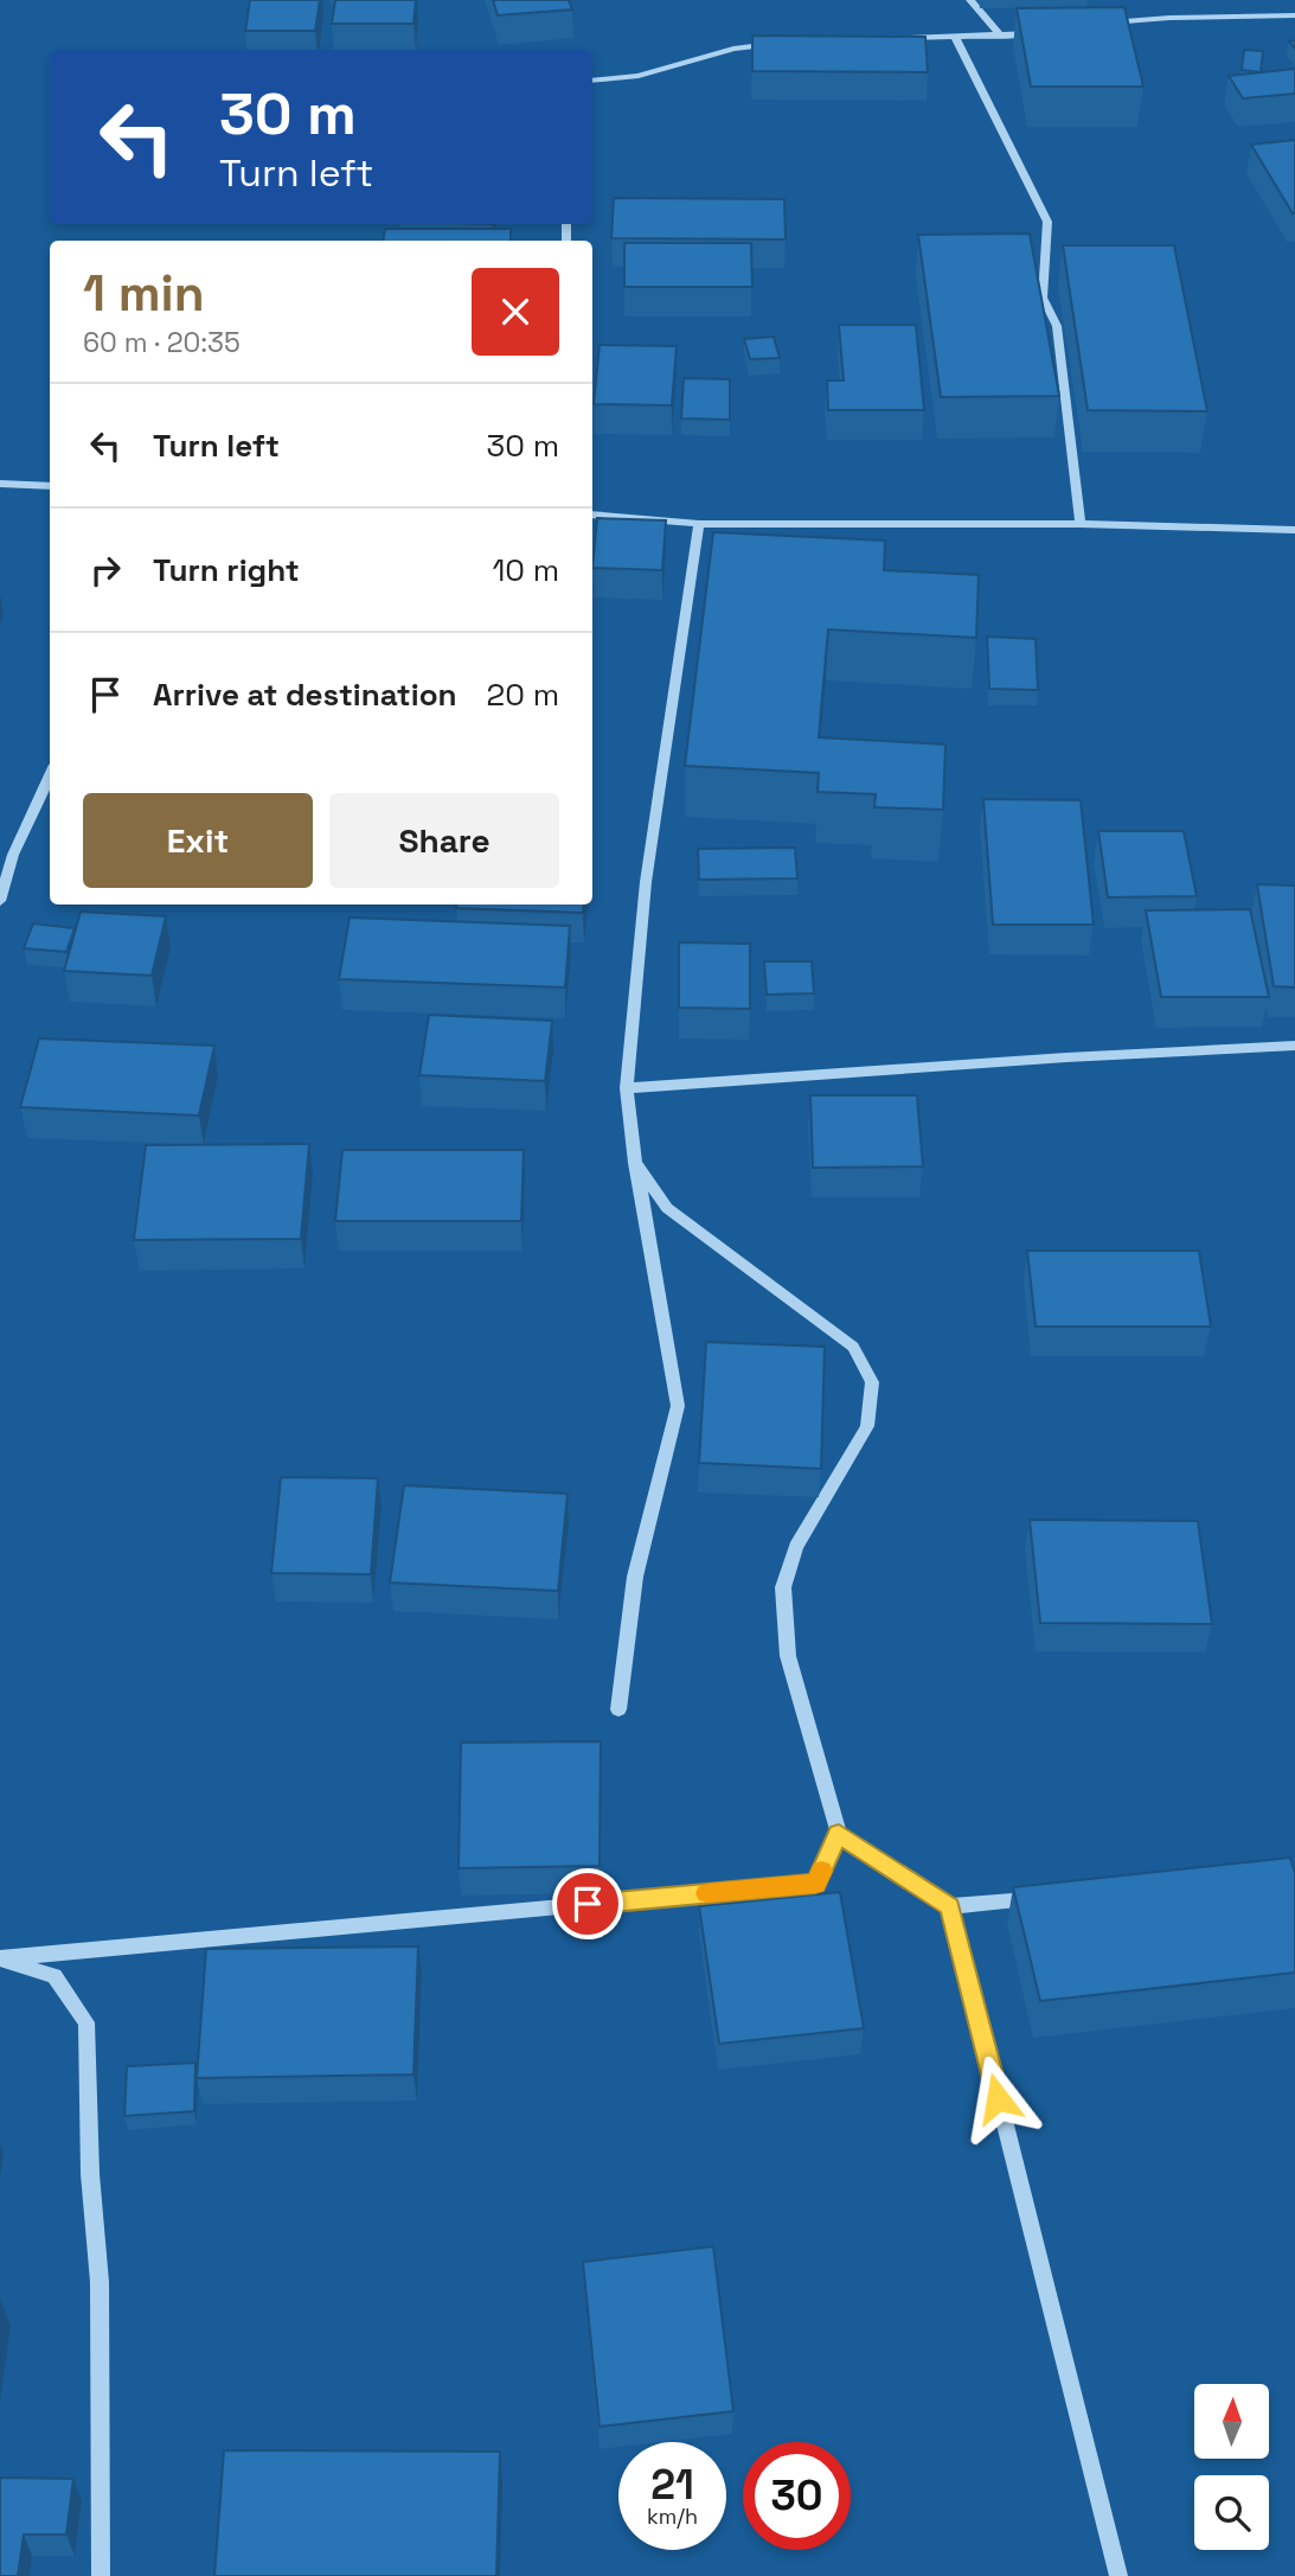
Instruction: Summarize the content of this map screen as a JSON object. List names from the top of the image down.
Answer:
{
  "north": "top",
  "page": {
    "turn": ["30 m", "Turn left"],
    "heading": ["1 min", "60 m · 20:35"],
    "list": [
      {
        "name": "Turn left",
        "value": "30 m"
      },
      {
        "name": "Turn right",
        "value": "10 m"
      },
      {
        "name": "Arrive at destination",
        "value": "20 m"
      }
    ],
    "buttons": ["Exit", "Share"],
    "speed": "21 km/h",
    "limit": "30"
  }
}
